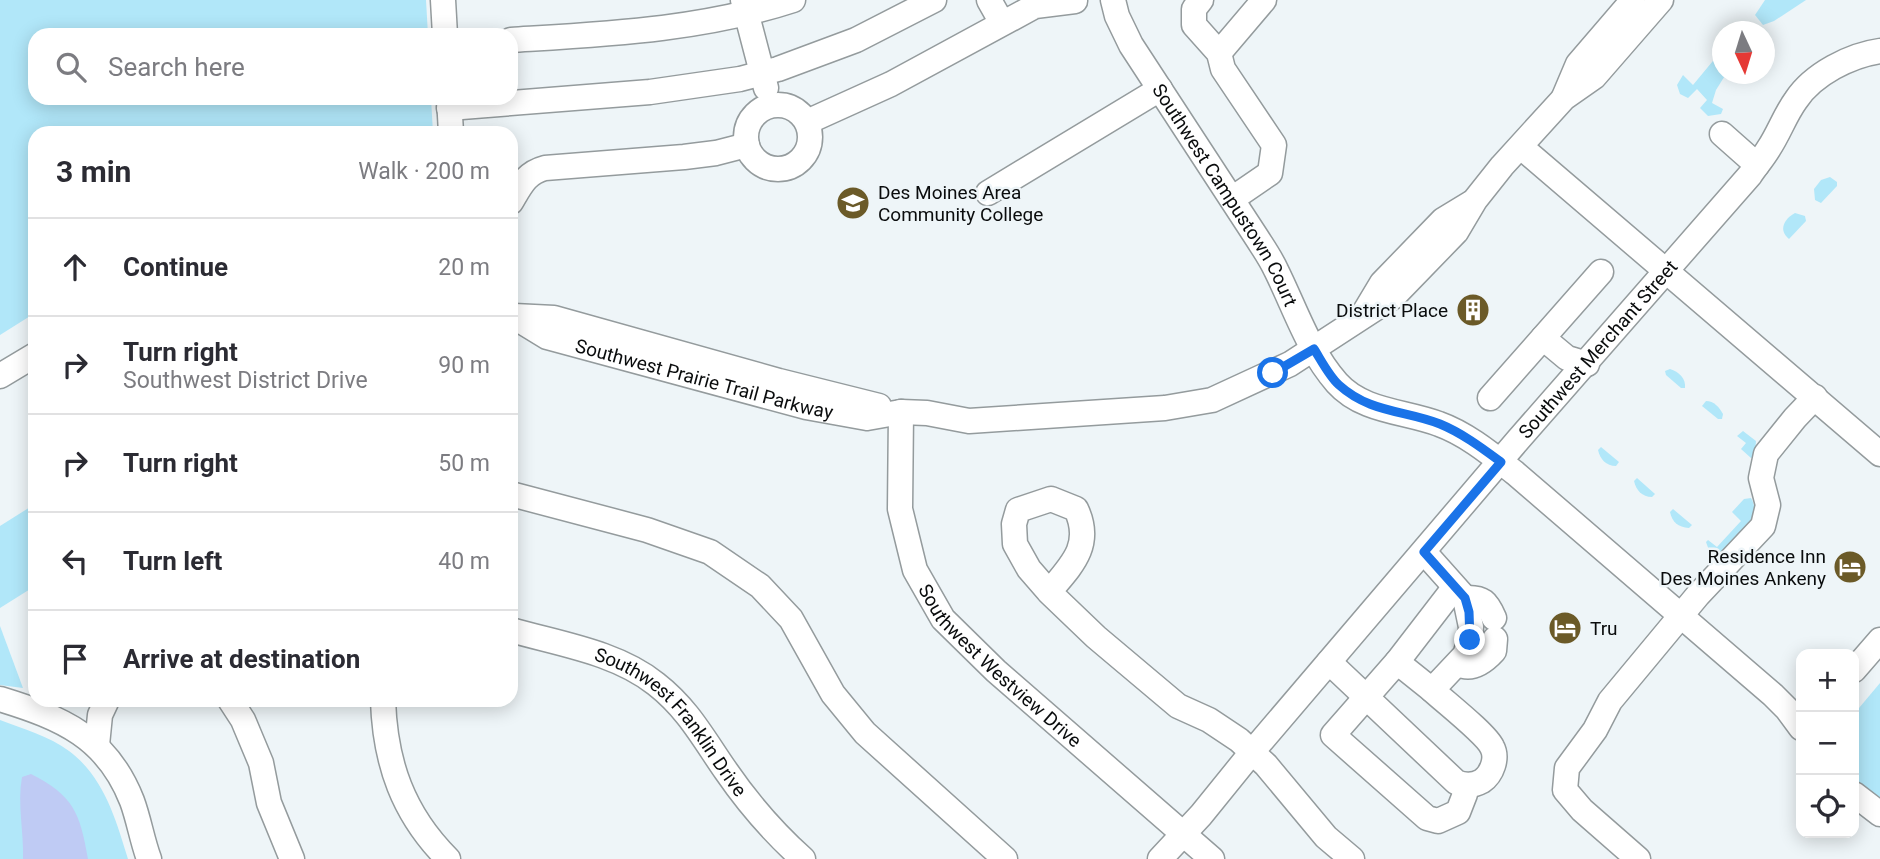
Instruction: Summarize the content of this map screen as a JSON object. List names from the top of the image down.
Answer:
{
  "streets": {
    "street": [
      "Southwest Campustown Court",
      "Southwest Merchant Street",
      "Southwest Prairie Trail Parkway",
      "Southwest Westview Drive",
      "Southwest Franklin Drive"
    ]
  },
  "crossings": [
    ["Southwest Campustown Court", "Southwest Merchant Street"],
    ["Southwest Campustown Court", "Southwest Prairie Trail Parkway"],
    ["Southwest Merchant Street", "Southwest Westview Drive"],
    ["Southwest Prairie Trail Parkway", "Southwest Westview Drive"]
  ],
  "places": {
    "school or university": ["Des Moines Area Community College"],
    "building": ["District Place"],
    "hotel": ["Residence Inn Des Moines Ankeny", "Tru"]
  },
  "north": "bottom",
  "page": {
    "search": "Search here",
    "heading": ["3 min", "Walk · 200 m"],
    "list": [
      ["Continue", "20 m"],
      ["Turn right", "Southwest District Drive", "90 m"],
      ["Turn right", "50 m"],
      ["Turn left", "40 m"],
      "Arrive at destination"
    ],
    "map_buttons": ["+", "−"]
  }
}
